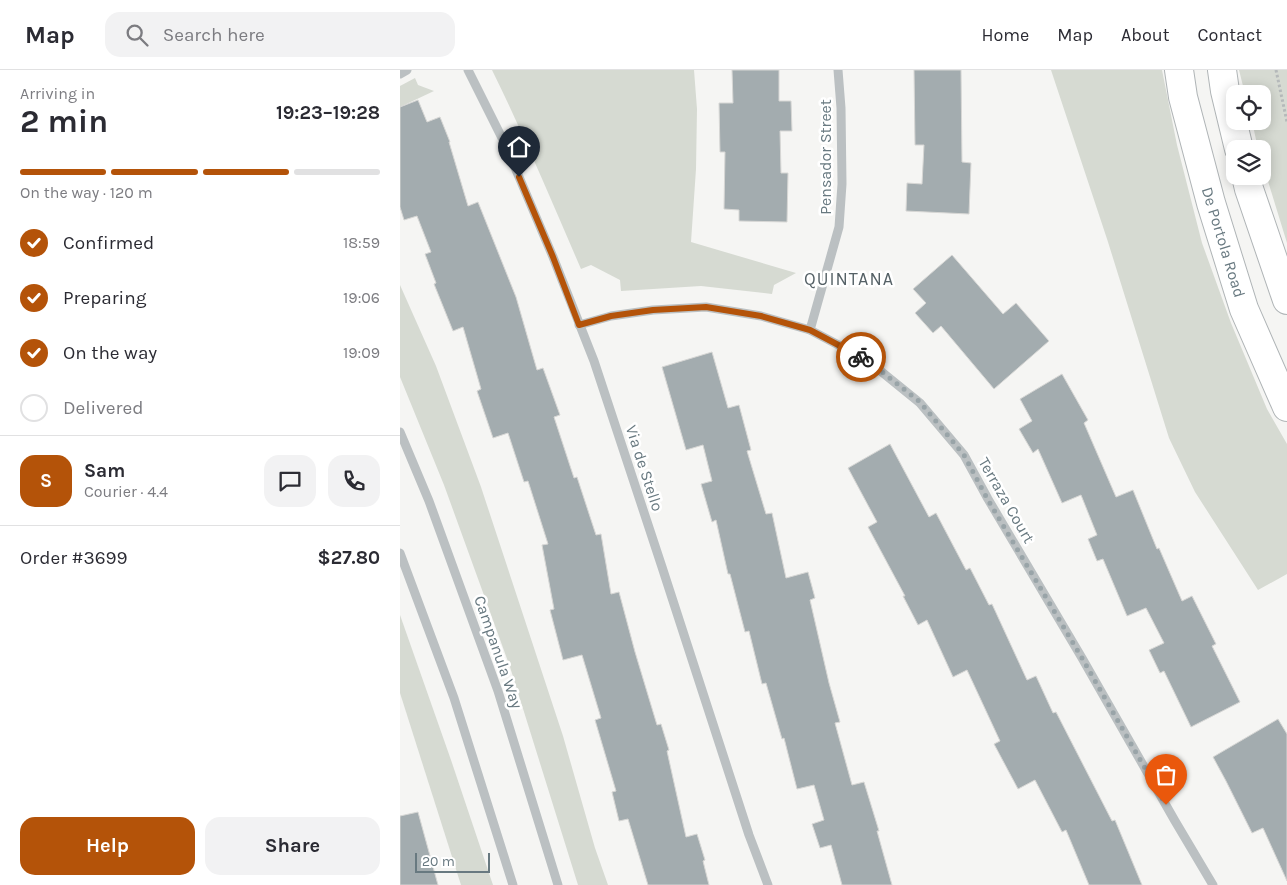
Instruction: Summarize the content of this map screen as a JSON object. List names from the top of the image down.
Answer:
{
  "streets": {
    "main road": ["De Portola Road"],
    "street": [
      "Pensador Street",
      "Via de Stello",
      "Terraza Court",
      "Campanula Way"
    ]
  },
  "crossings": [
    ["Pensador Street", "Terraza Court"],
    ["Via de Stello", "Terraza Court"]
  ],
  "districts": ["QUINTANA"],
  "scale_bar": "20 m",
  "page": {
    "header": "Map",
    "search": "Search here",
    "nav": [
      "Home",
      "Map",
      "About",
      "Contact"
    ],
    "heading": ["2 min", "Arriving in", "19:23–19:28"],
    "panel": [
      "Sam",
      "Courier · 4.4",
      "Order #3699",
      "$27.80"
    ],
    "bar": "On the way · 120 m",
    "list": [
      ["Confirmed", "18:59"],
      ["Preparing", "19:06"],
      ["On the way", "19:09"],
      "Delivered"
    ],
    "round": "S",
    "buttons": ["Help", "Share"],
    "scale": "20 m"
  }
}
